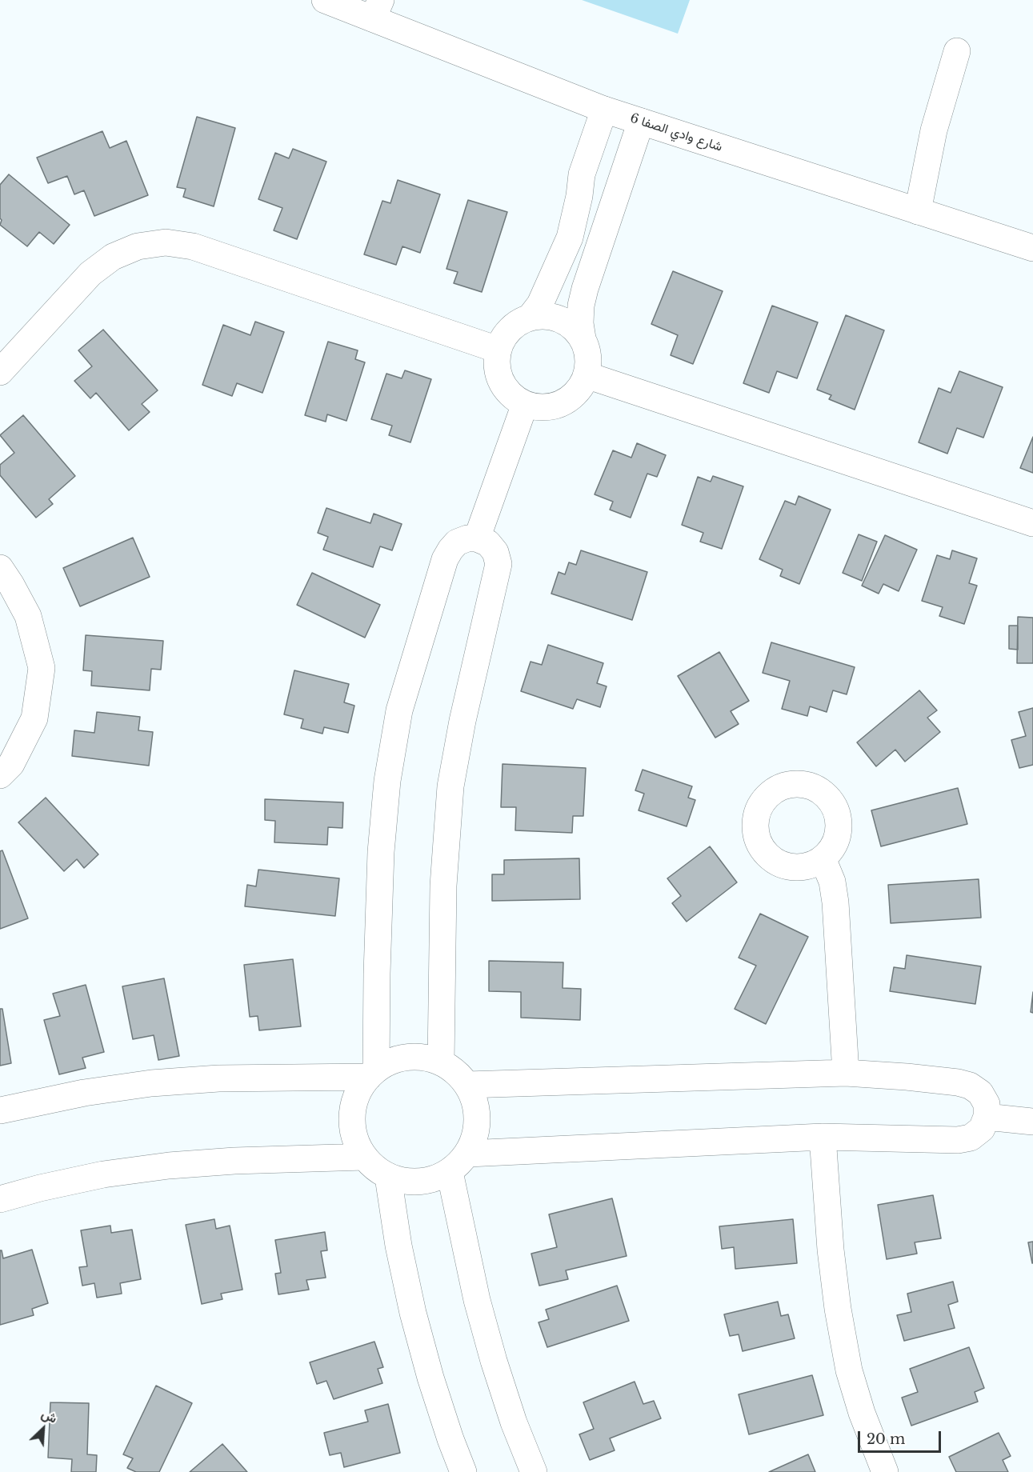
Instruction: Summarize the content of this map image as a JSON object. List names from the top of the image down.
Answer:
{
  "streets": {
    "street": ["شارع وادي الصفا 6"]
  },
  "scale_bar": "20 m",
  "north": "top right"
}
